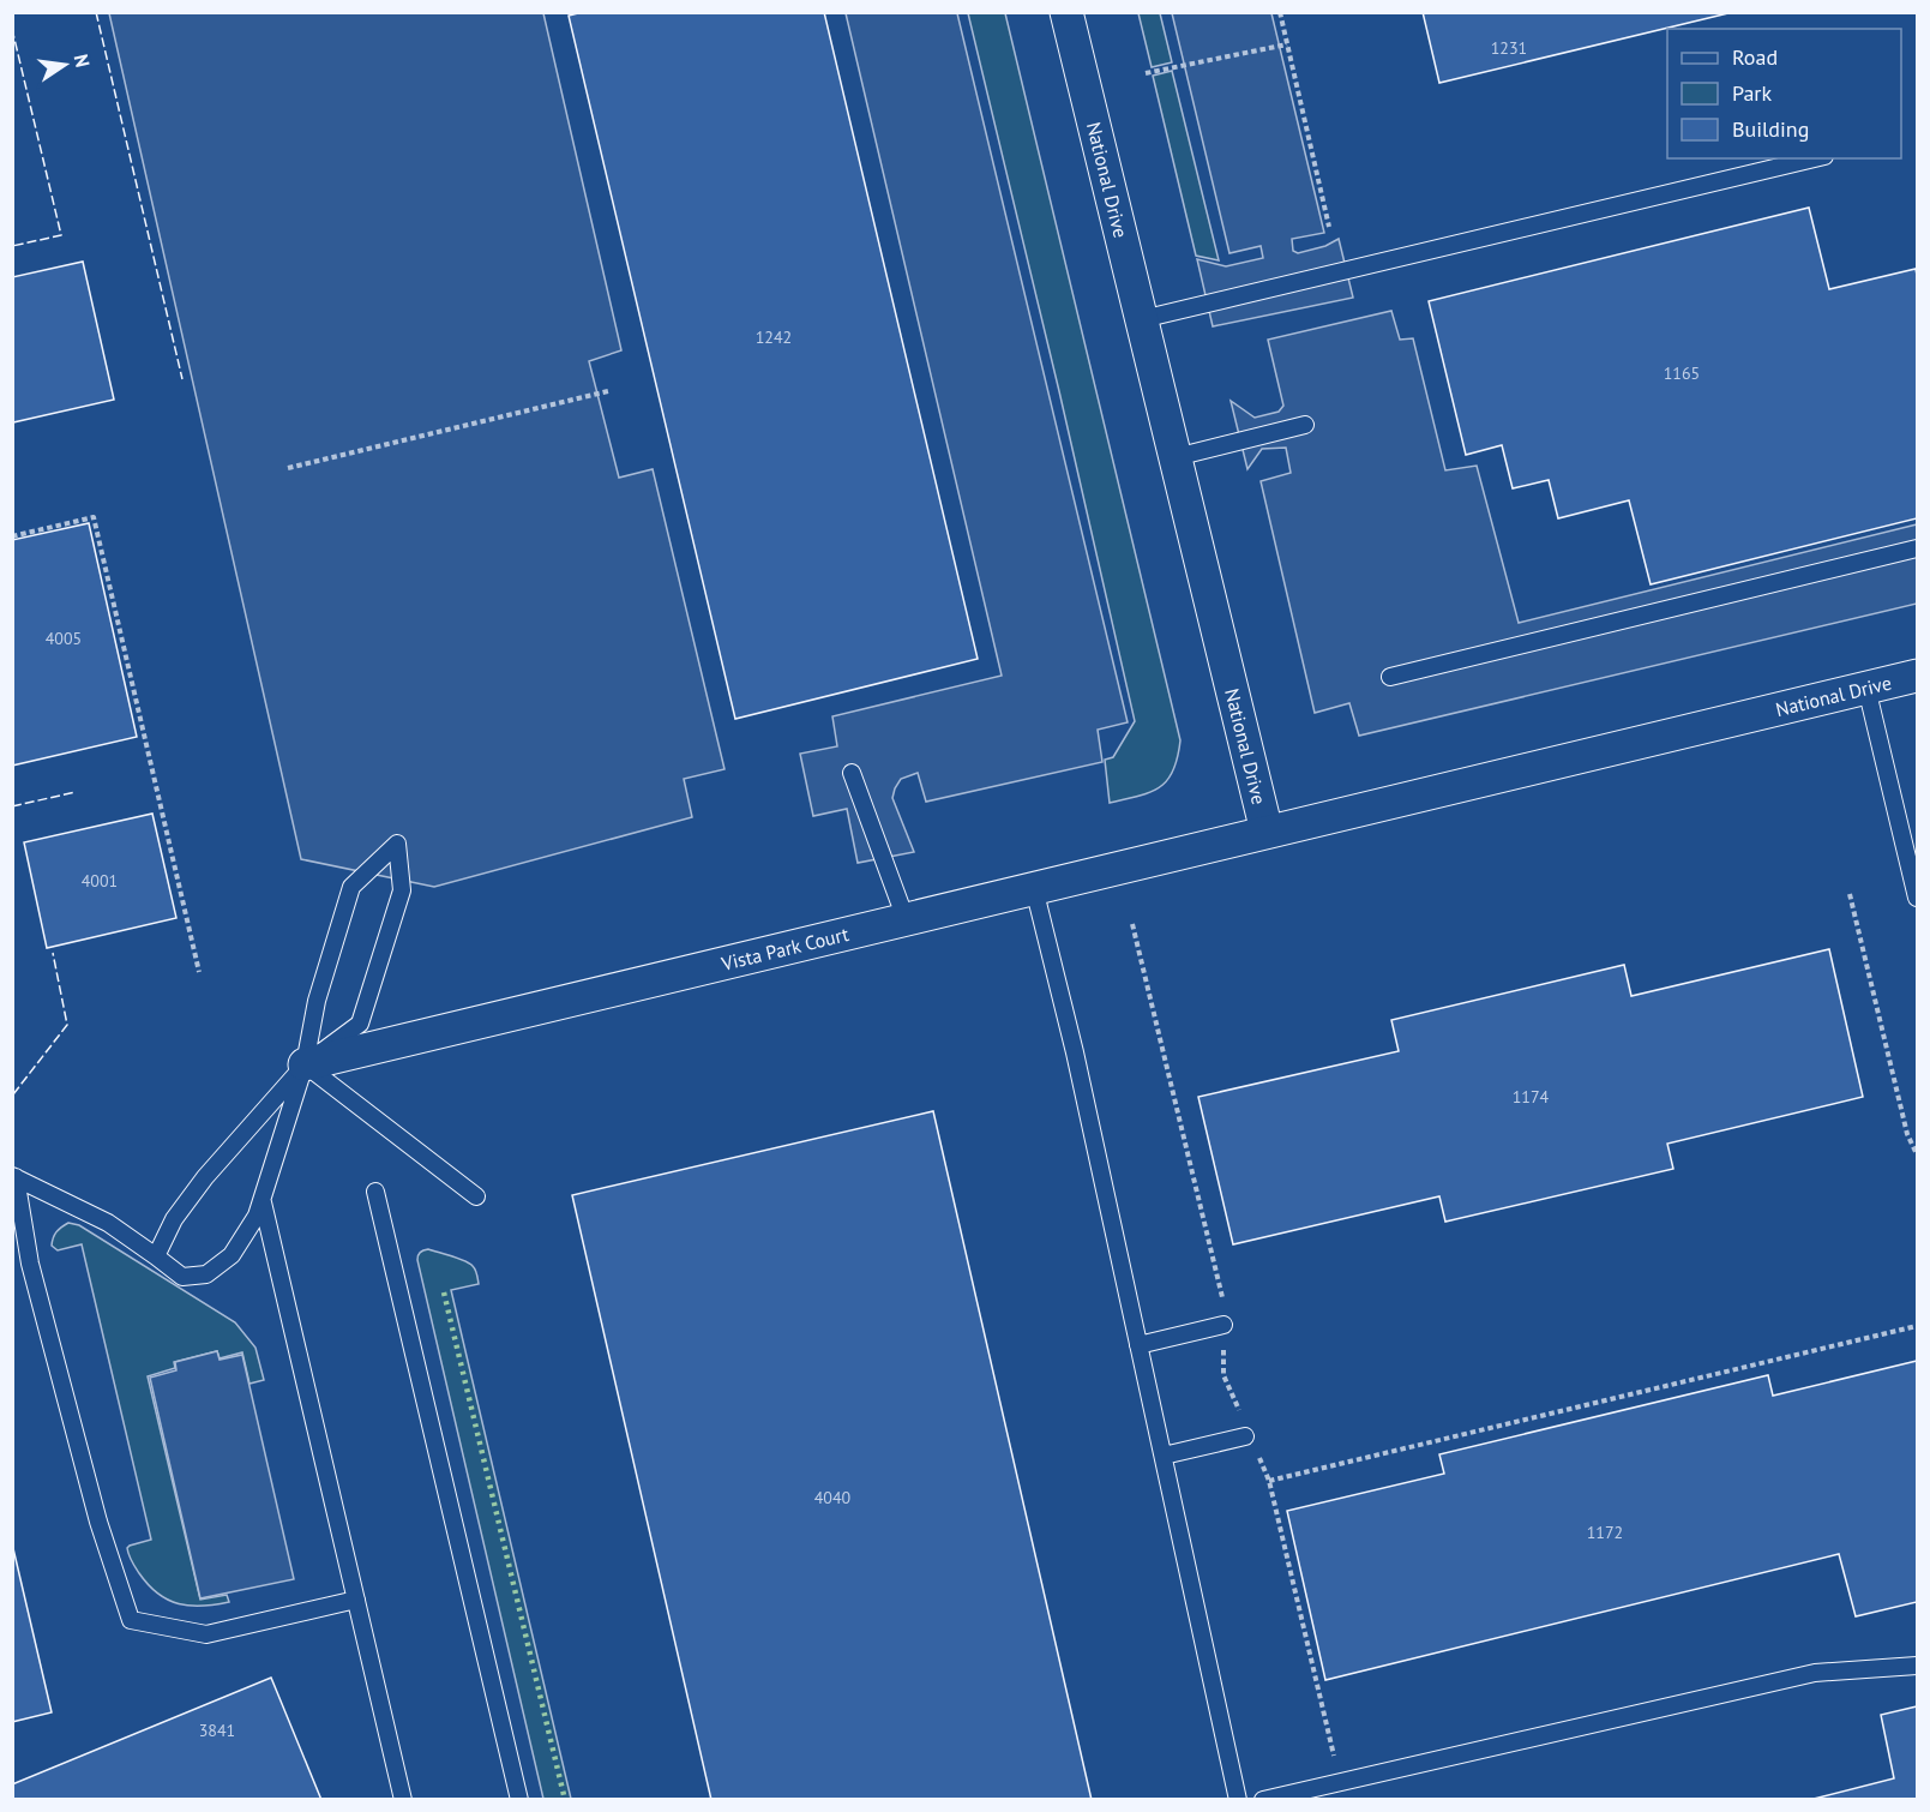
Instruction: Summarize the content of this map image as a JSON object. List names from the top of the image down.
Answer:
{
  "streets": {
    "street": ["National Drive", "Vista Park Court"]
  },
  "crossings": [
    ["National Drive", "Vista Park Court"]
  ],
  "house_numbers": [
    "1231",
    "1242",
    "1165",
    "4005",
    "4001",
    "1174",
    "4040",
    "1172",
    "3841"
  ],
  "legend": ["Road", "Park", "Building"],
  "north": "right"
}
